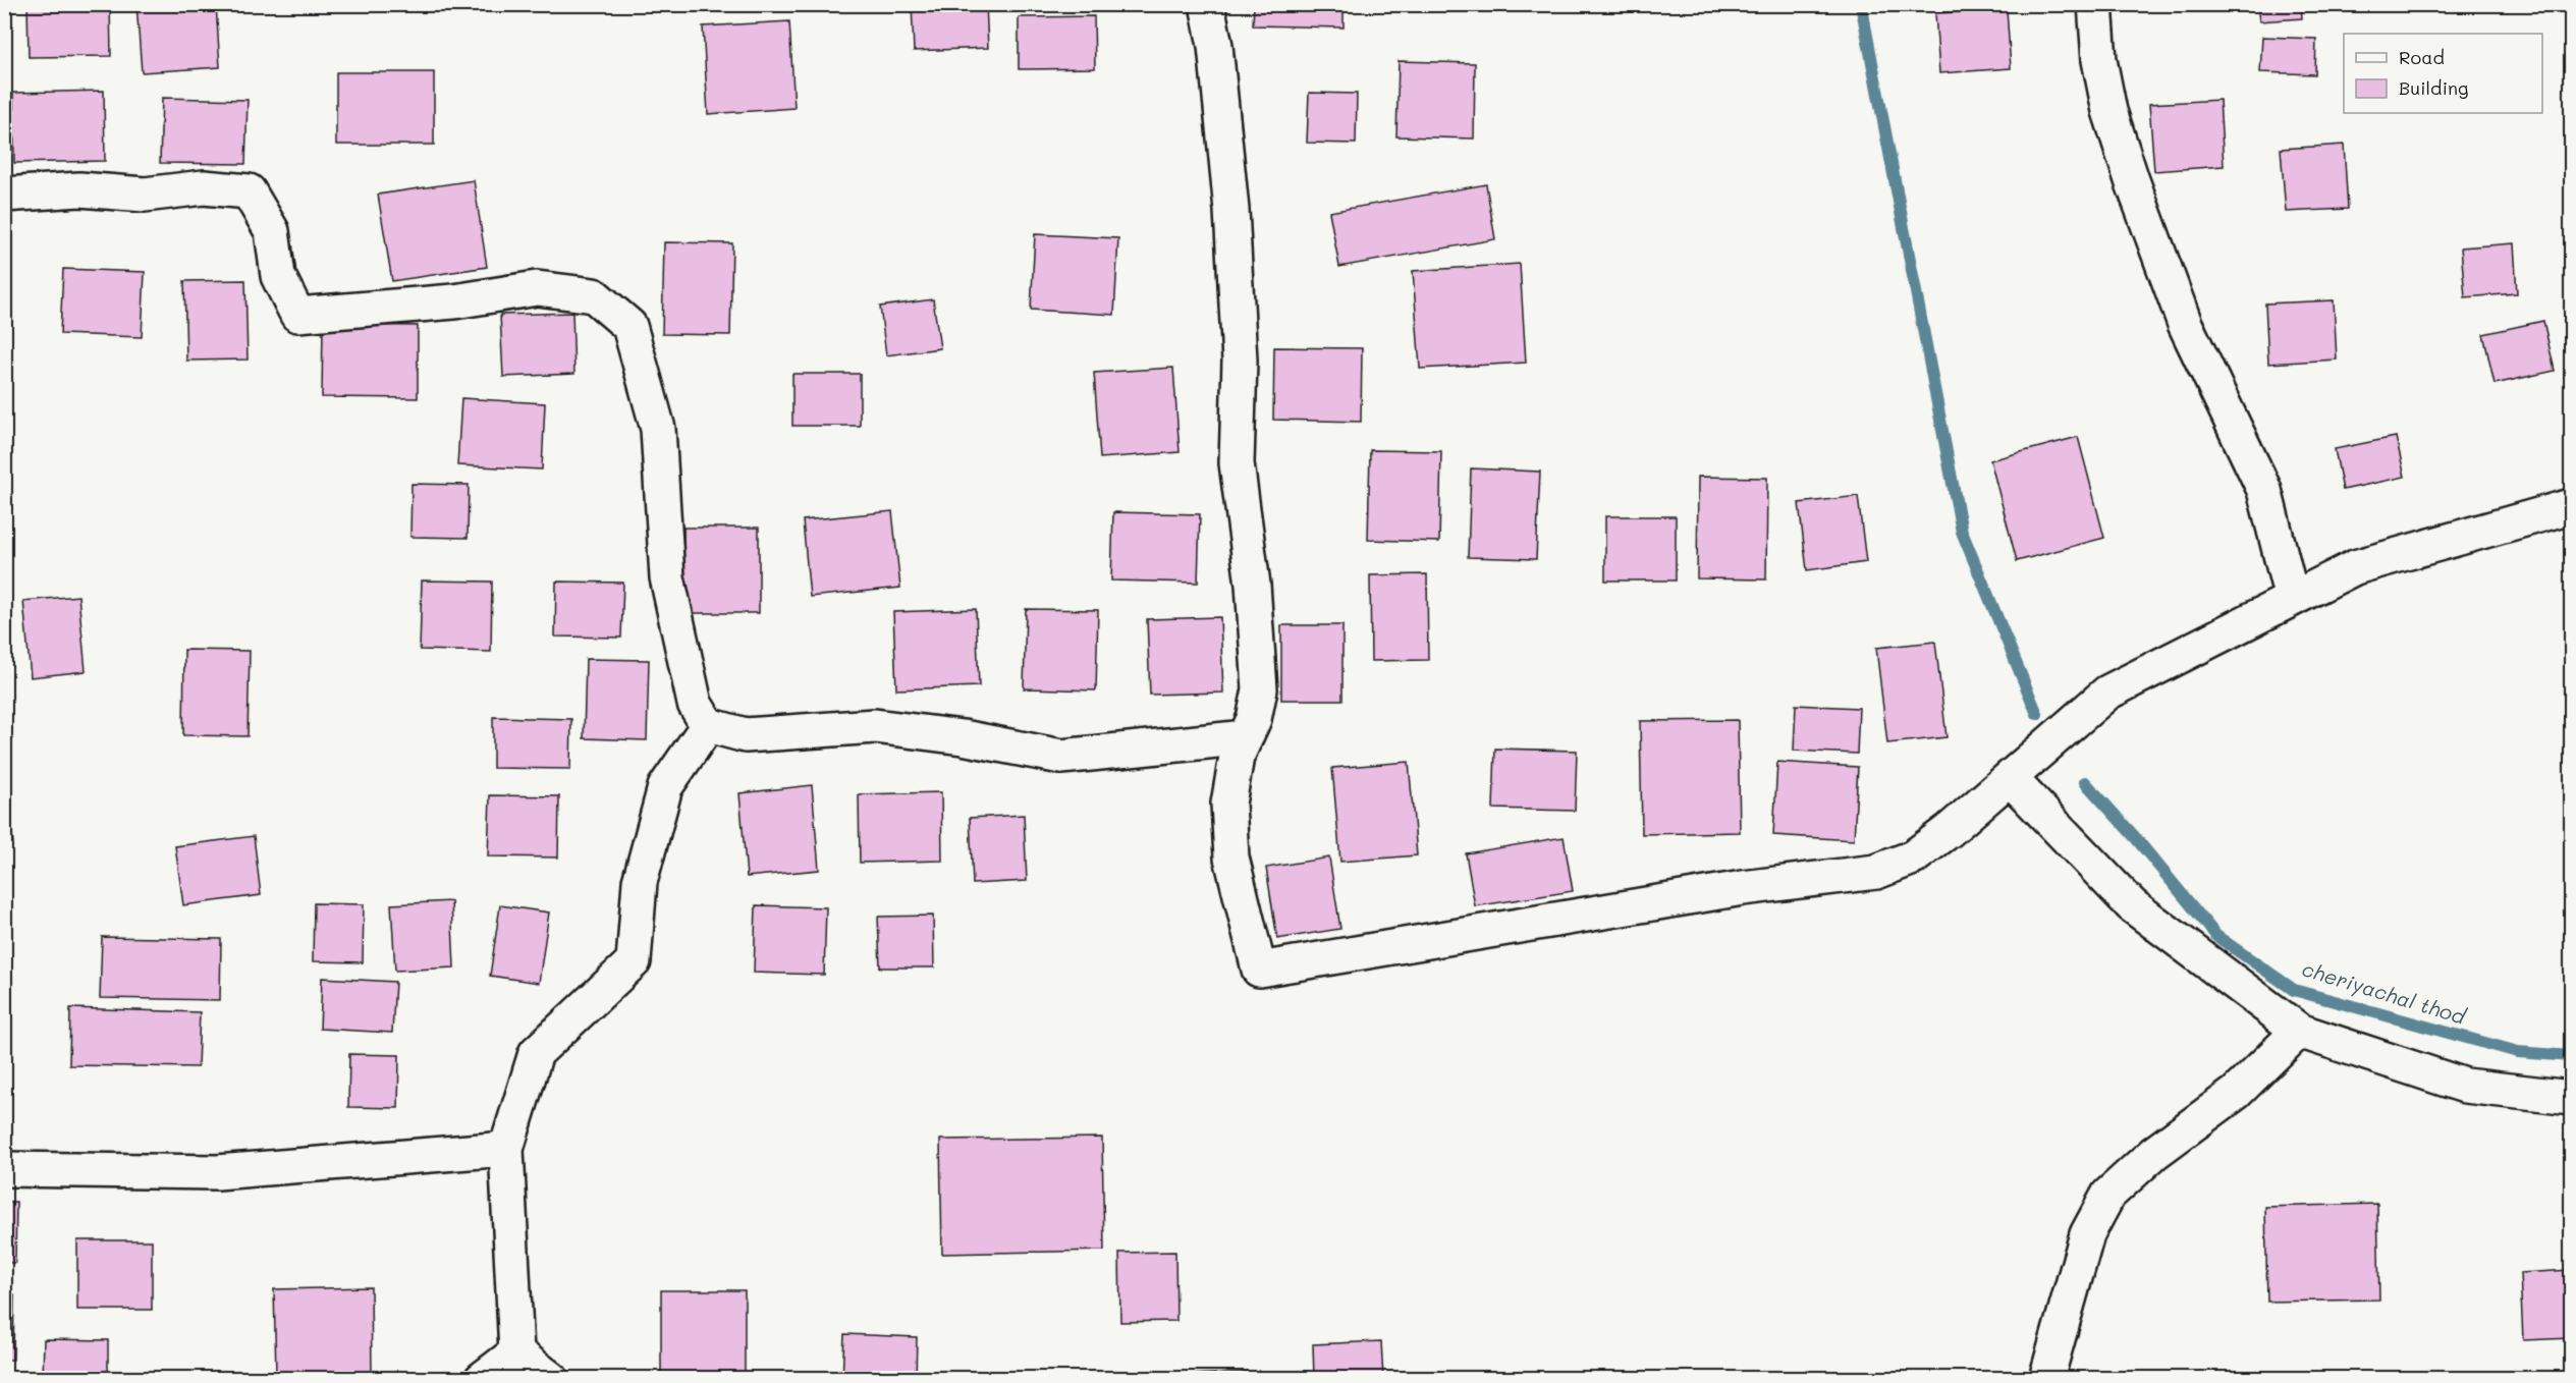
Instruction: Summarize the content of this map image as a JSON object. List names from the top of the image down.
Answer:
{
  "water": ["cheriyachal thod"],
  "legend": ["Road", "Building"]
}
